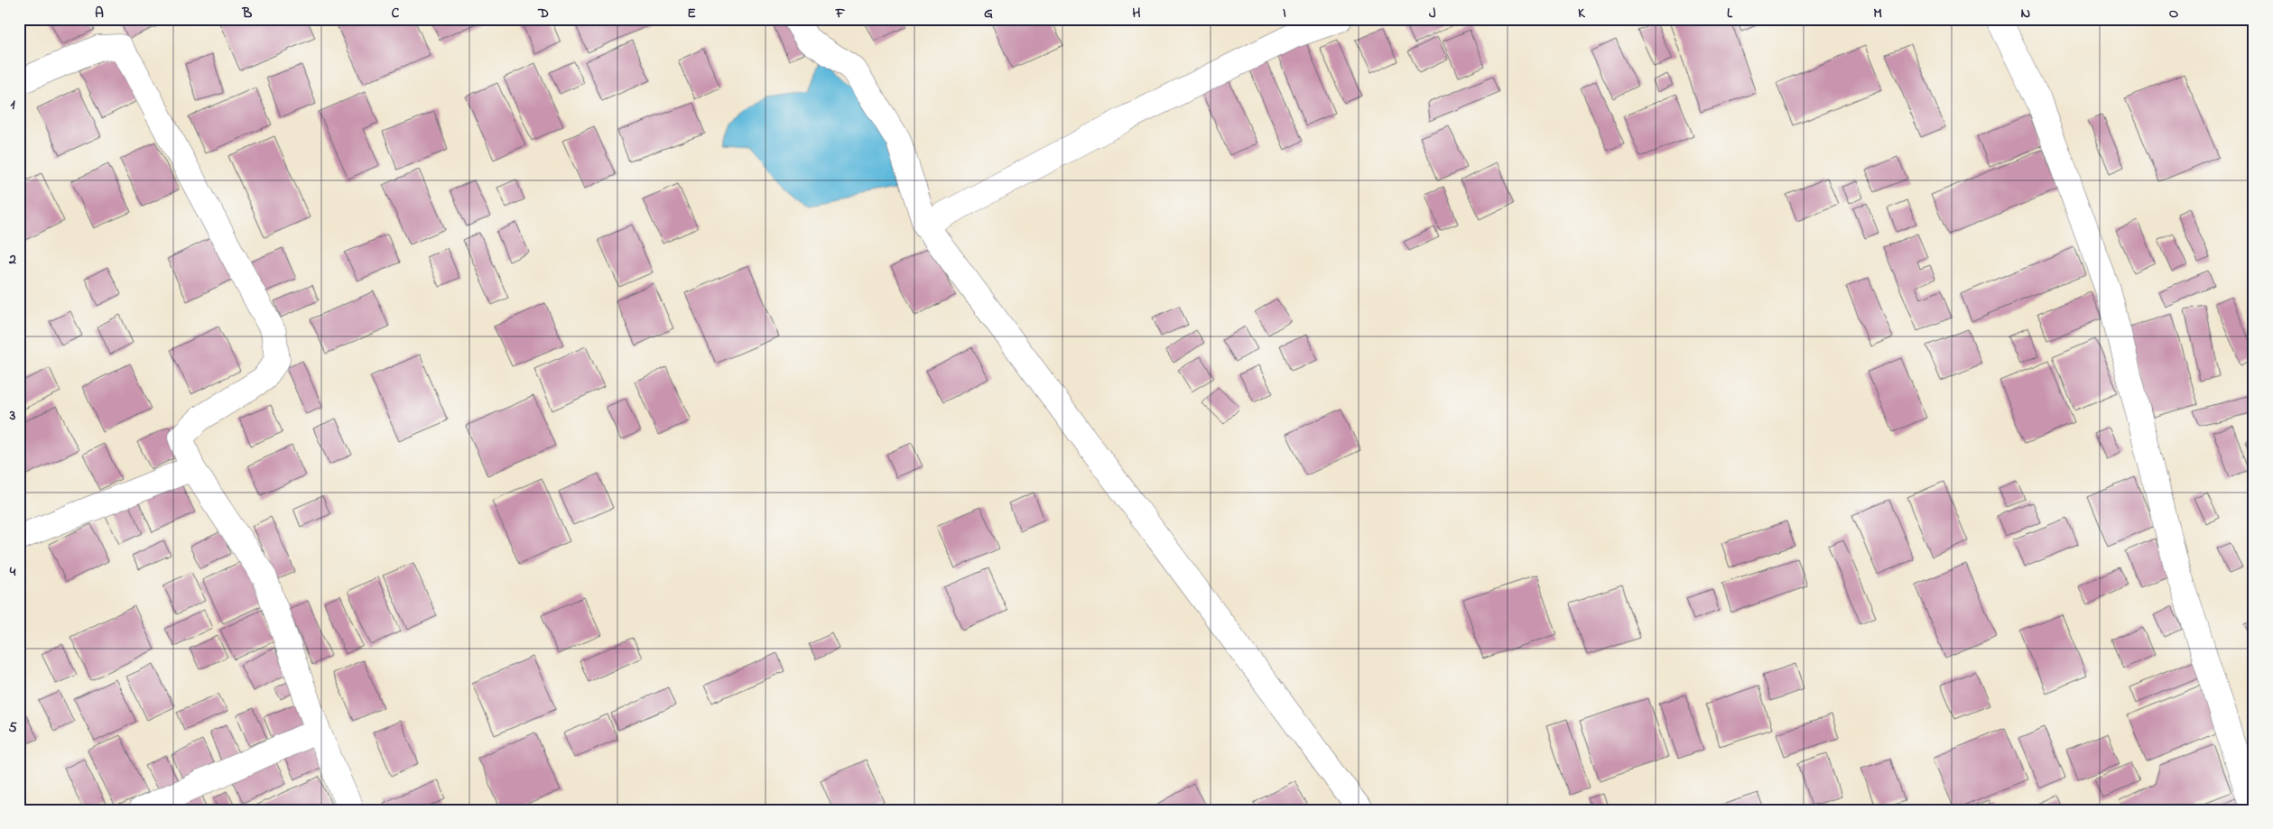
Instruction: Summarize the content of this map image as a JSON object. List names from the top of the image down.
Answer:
{
  "grid": {
    "columns": [
      "A",
      "B",
      "C",
      "D",
      "E",
      "F",
      "G",
      "H",
      "I",
      "J",
      "K",
      "L",
      "M",
      "N",
      "O"
    ],
    "rows": [
      "1",
      "2",
      "3",
      "4",
      "5"
    ]
  }
}
